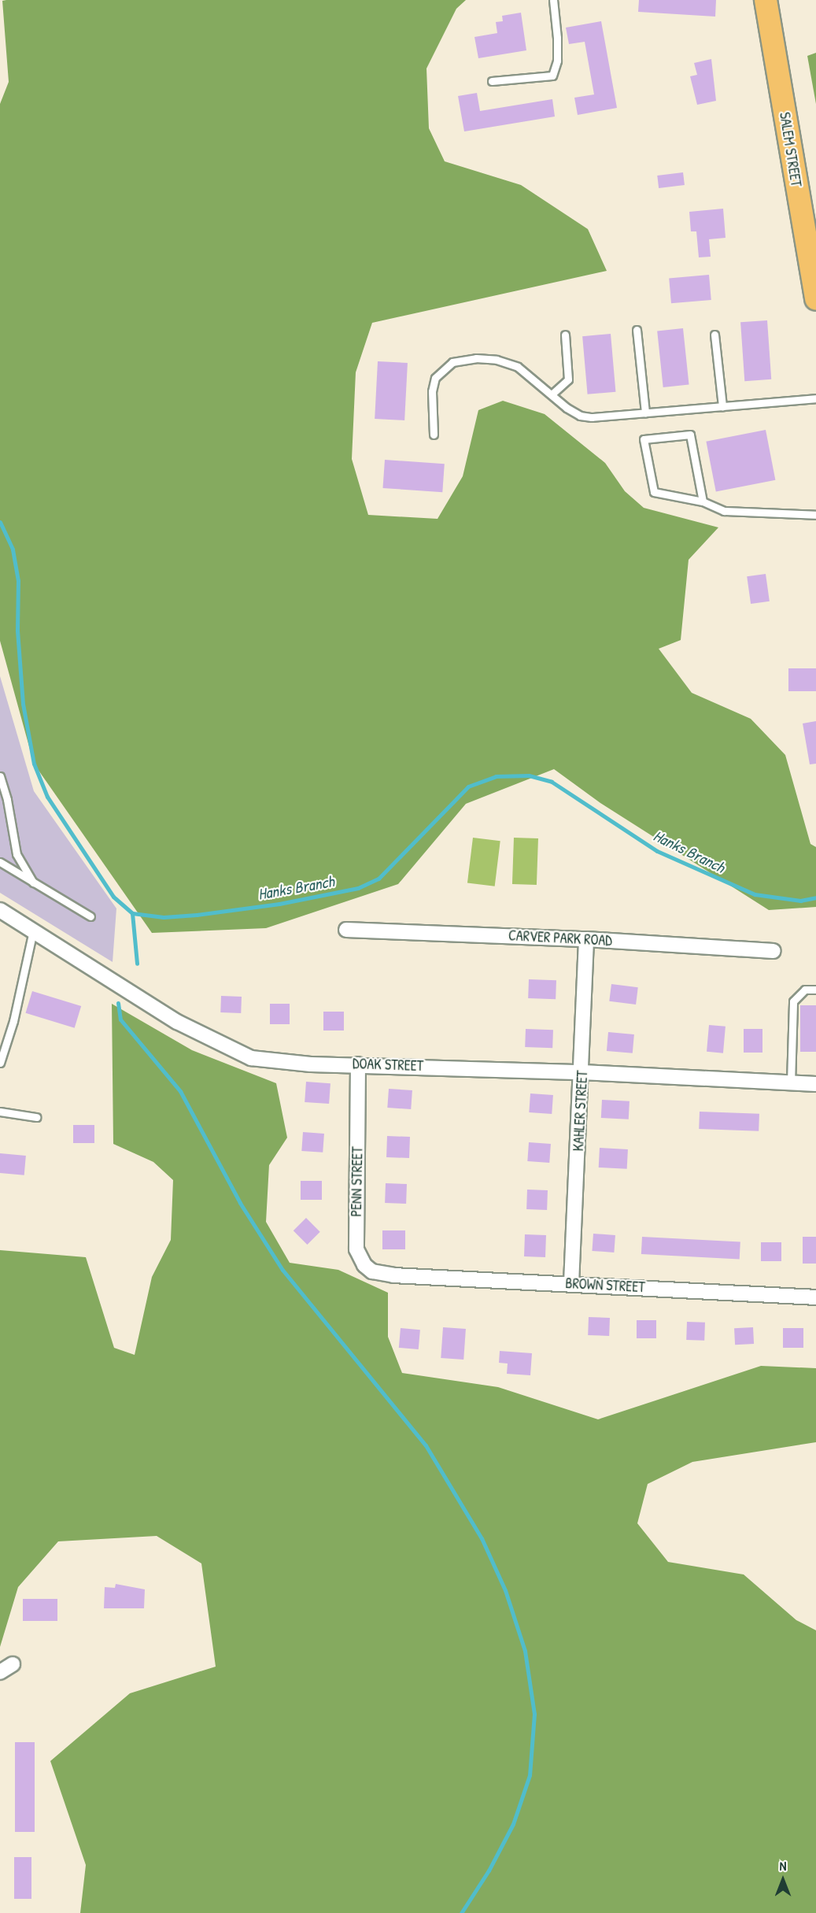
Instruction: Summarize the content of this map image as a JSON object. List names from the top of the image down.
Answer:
{
  "streets": {
    "main road": ["SALEM STREET"],
    "street": [
      "CARVER PARK ROAD",
      "DOAK STREET",
      "KAHLER STREET",
      "PENN STREET",
      "BROWN STREET"
    ]
  },
  "crossings": [
    ["CARVER PARK ROAD", "KAHLER STREET"],
    ["DOAK STREET", "KAHLER STREET"],
    ["DOAK STREET", "PENN STREET"],
    ["KAHLER STREET", "BROWN STREET"],
    ["PENN STREET", "BROWN STREET"]
  ],
  "water": ["Hanks Branch"],
  "north": "top"
}
